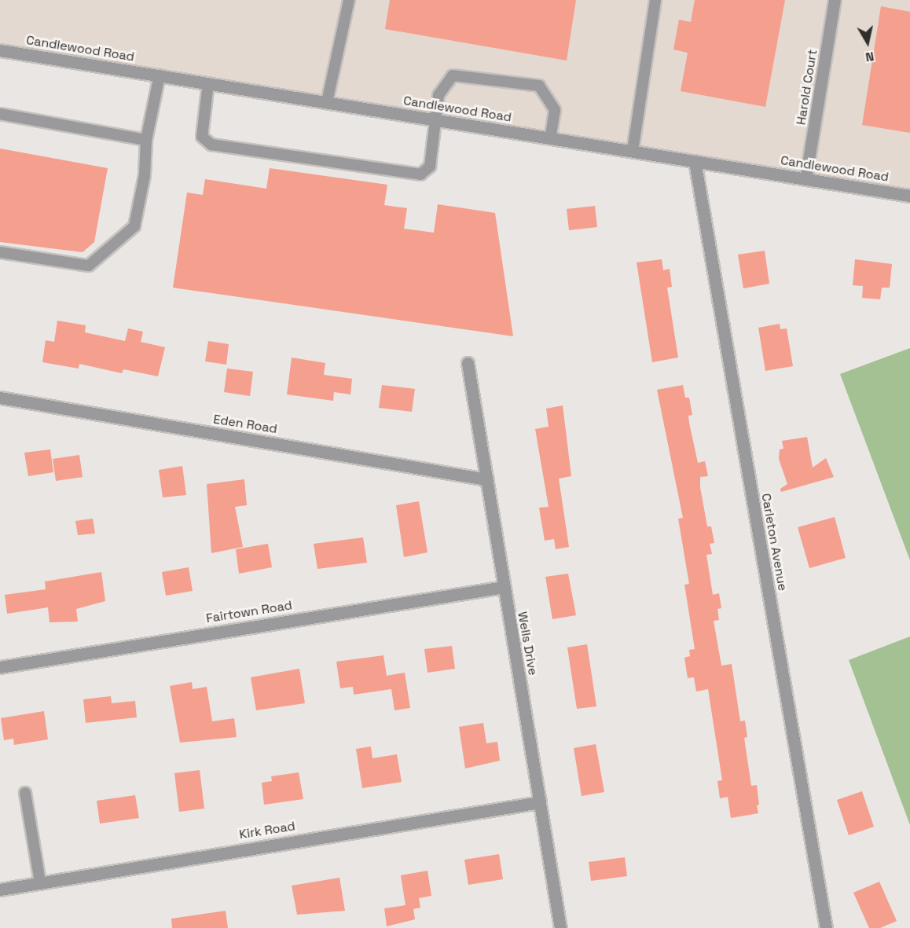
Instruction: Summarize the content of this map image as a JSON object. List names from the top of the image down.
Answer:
{
  "streets": {
    "street": [
      "Candlewood Road",
      "Harold Court",
      "Eden Road",
      "Carleton Avenue",
      "Fairtown Road",
      "Wells Drive",
      "Kirk Road"
    ]
  },
  "crossings": [
    ["Candlewood Road", "Harold Court"],
    ["Candlewood Road", "Carleton Avenue"],
    ["Eden Road", "Wells Drive"],
    ["Fairtown Road", "Wells Drive"],
    ["Wells Drive", "Kirk Road"]
  ],
  "north": "bottom"
}
